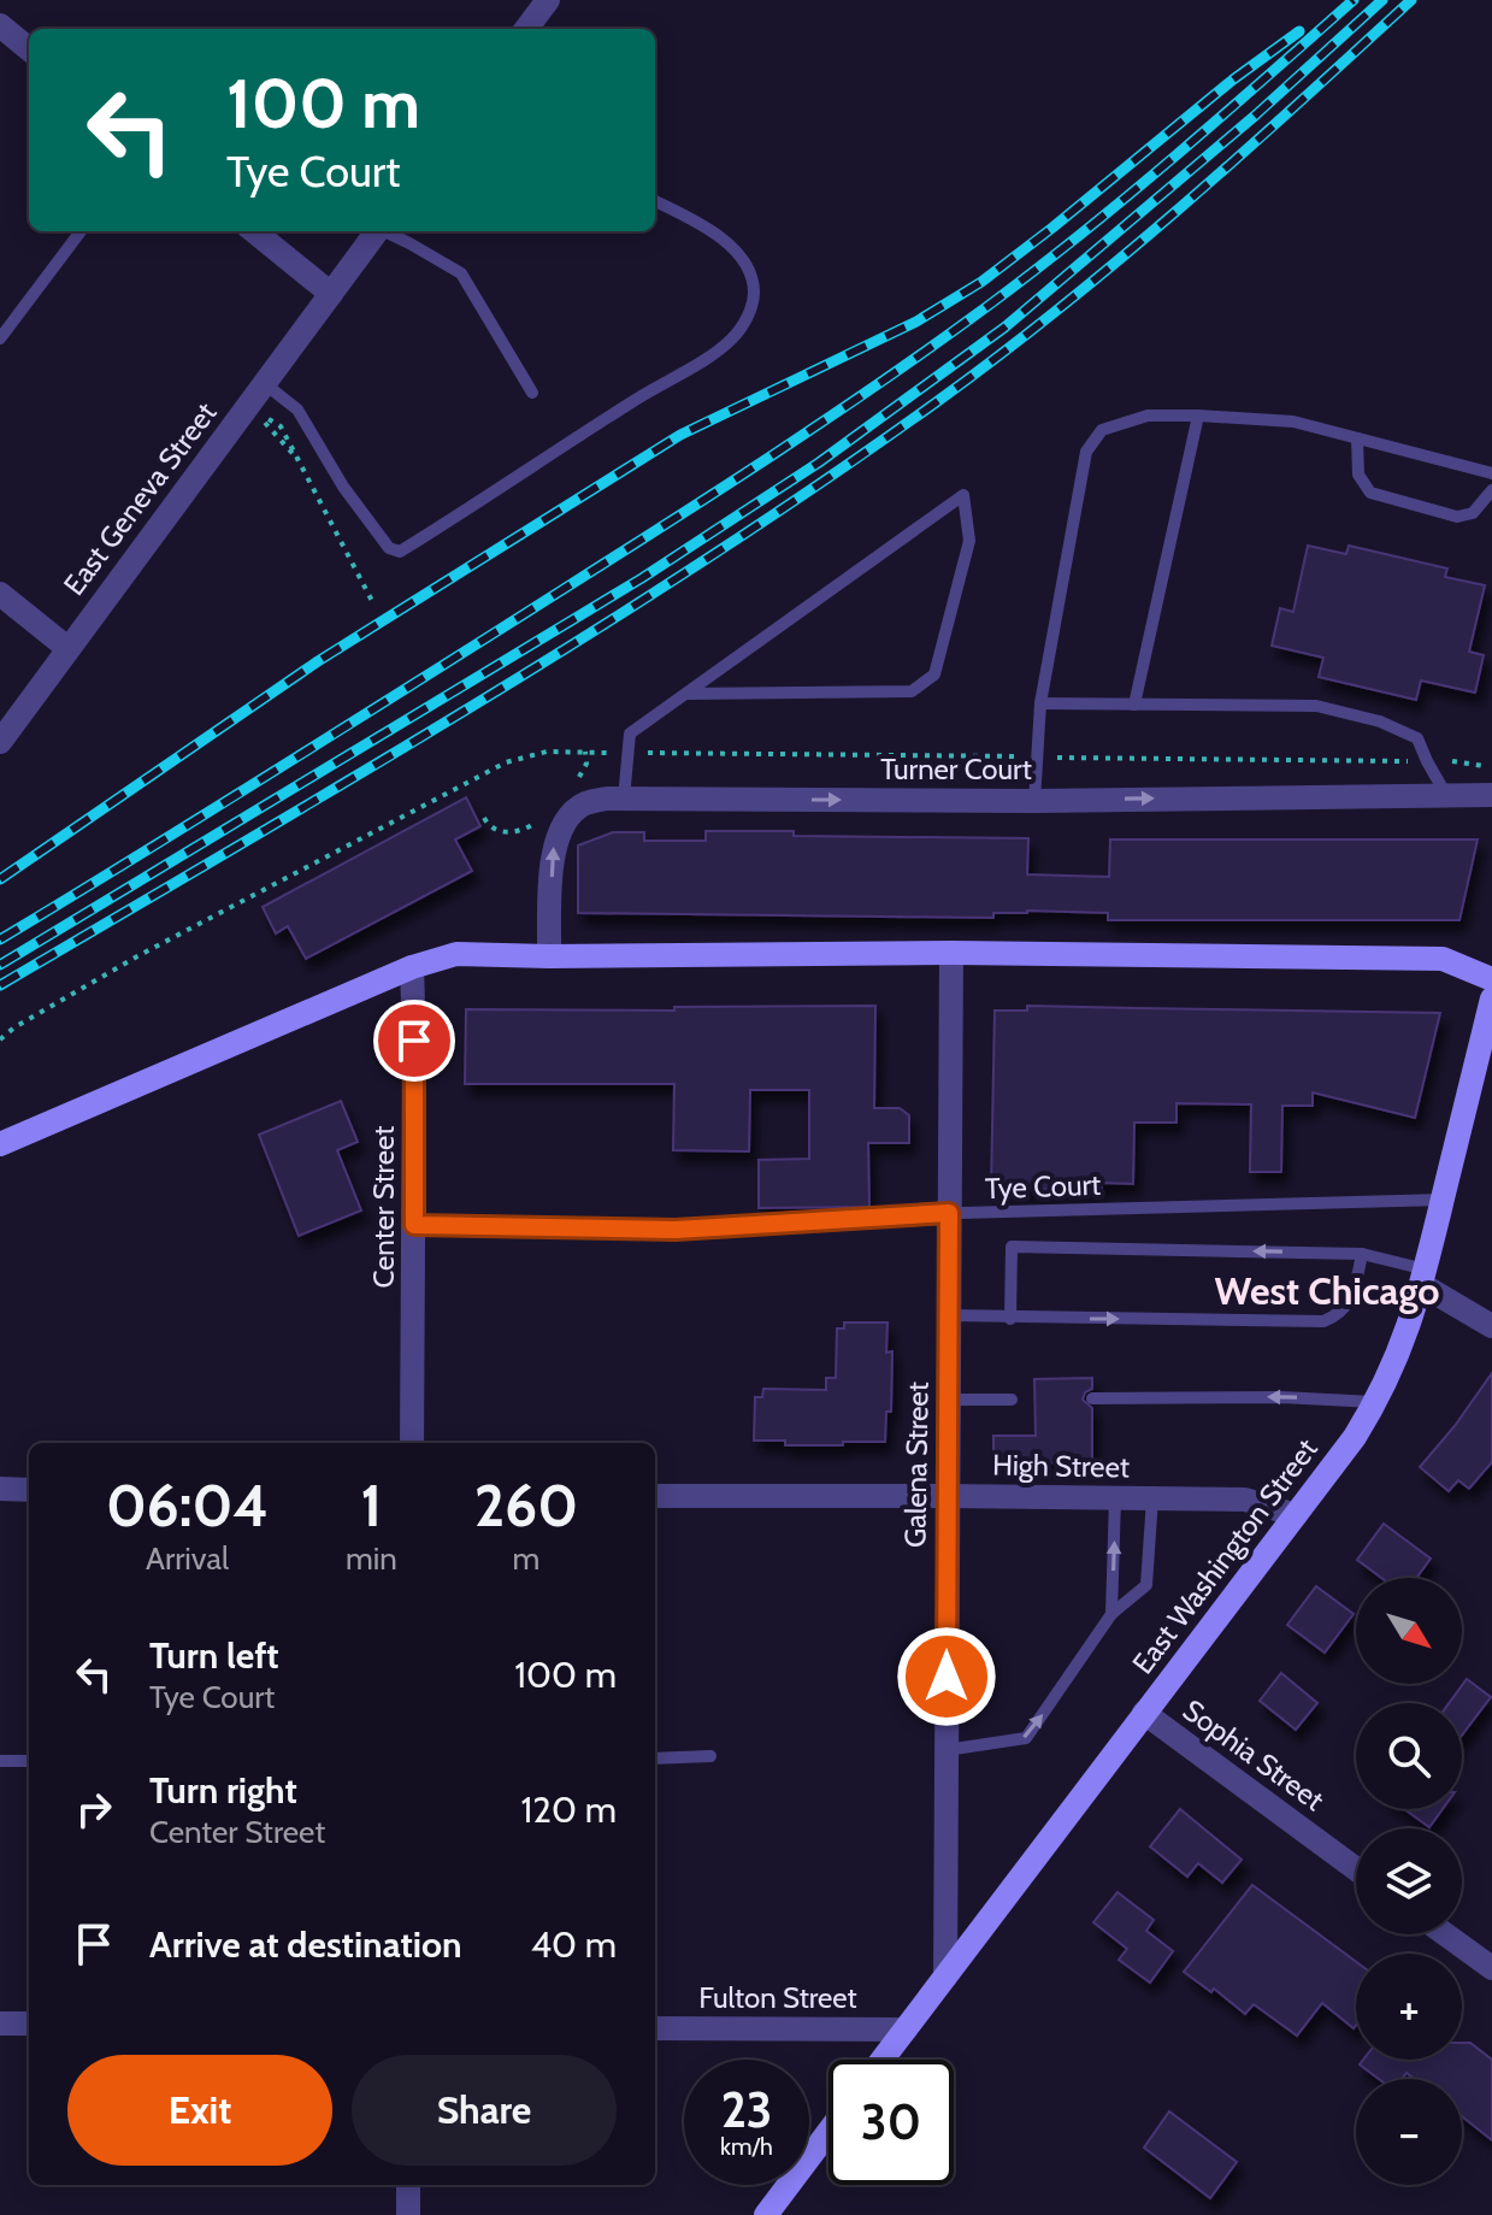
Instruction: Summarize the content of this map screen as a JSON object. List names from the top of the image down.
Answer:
{
  "streets": {
    "street": [
      "East Geneva Street",
      "Turner Court",
      "Center Street",
      "Galena Street",
      "High Street",
      "East Washington Street",
      "Sophia Street",
      "Fulton Street"
    ],
    "lane": ["Tye Court"]
  },
  "crossings": [
    ["Tye Court", "Center Street"],
    ["Tye Court", "Galena Street"],
    ["Tye Court", "East Washington Street"],
    ["Galena Street", "High Street"],
    ["Galena Street", "East Washington Street"],
    ["High Street", "East Washington Street"],
    ["East Washington Street", "Sophia Street"],
    ["East Washington Street", "Fulton Street"]
  ],
  "districts": ["West Chicago"],
  "north": "bottom right",
  "page": {
    "turn": ["100 m", "Tye Court"],
    "eta": [
      "06:04",
      "Arrival",
      "1",
      "min",
      "260",
      "m"
    ],
    "map_buttons": ["+", "−"],
    "list": [
      {
        "name": "Turn left",
        "note": "Tye Court",
        "value": "100 m"
      },
      {
        "name": "Turn right",
        "note": "Center Street",
        "value": "120 m"
      },
      {
        "name": "Arrive at destination",
        "value": "40 m"
      }
    ],
    "buttons": ["Exit", "Share"],
    "speed": "23 km/h",
    "limit": "30"
  }
}
